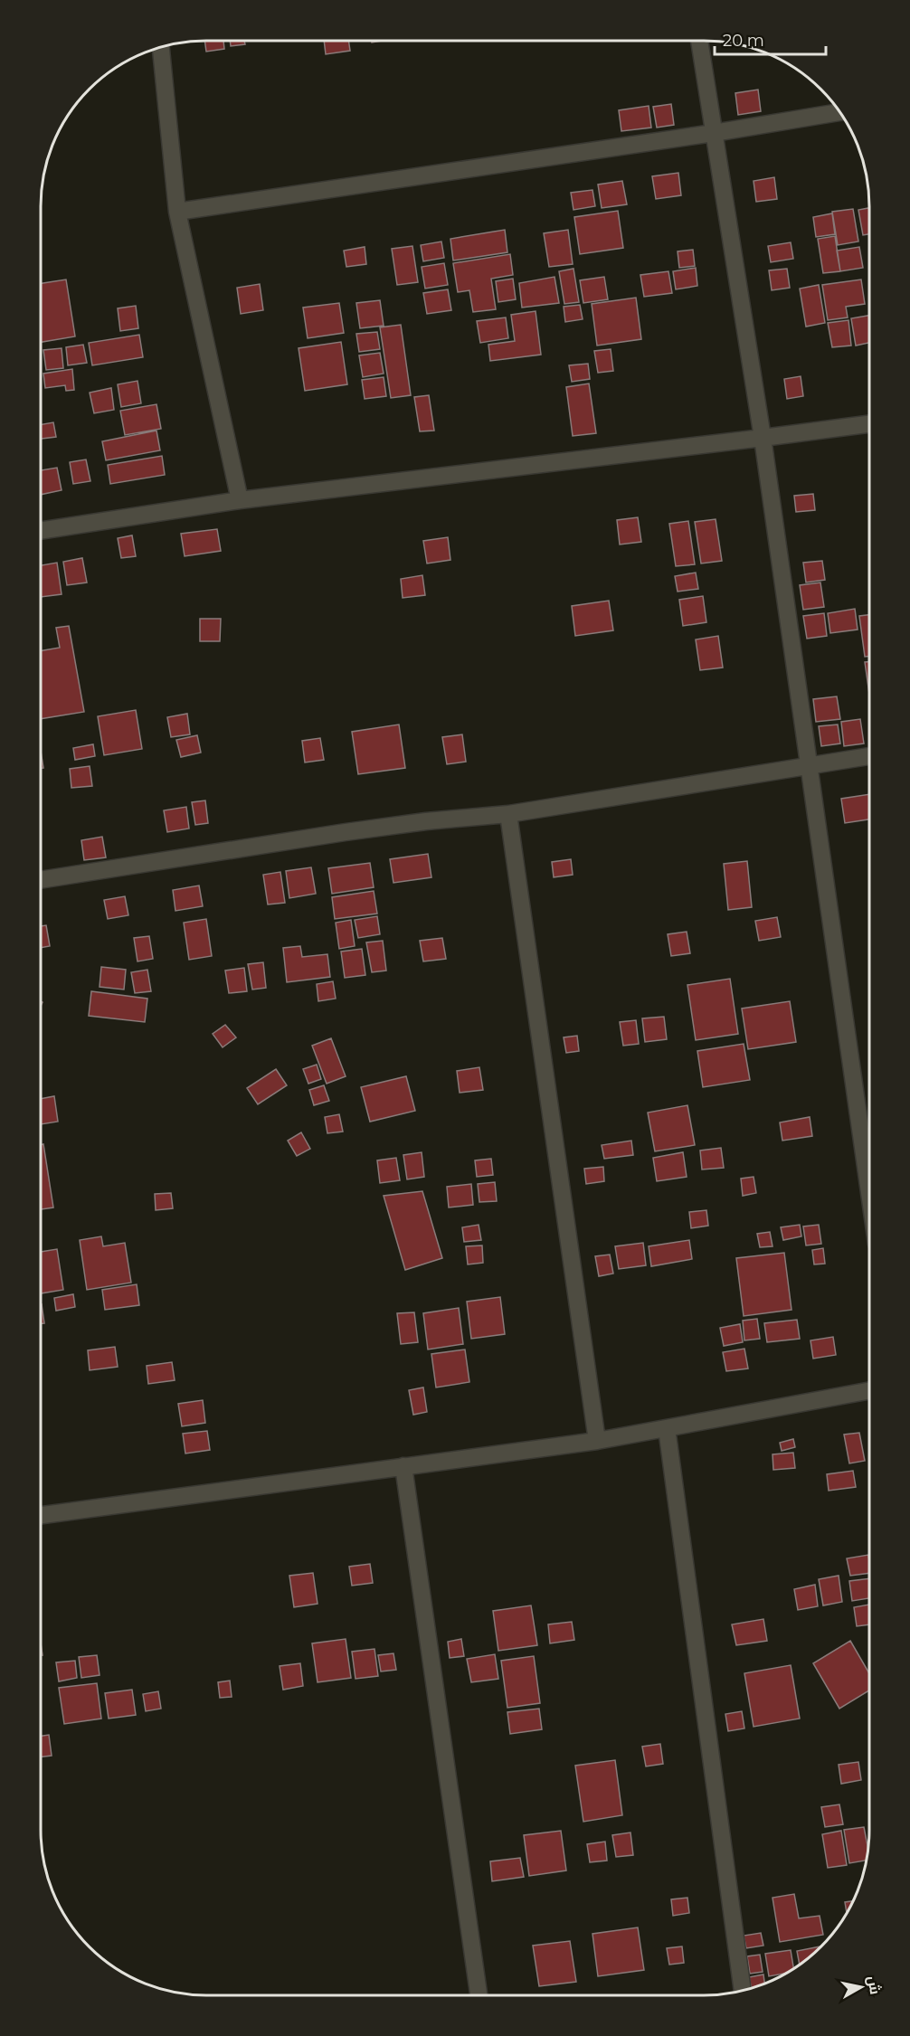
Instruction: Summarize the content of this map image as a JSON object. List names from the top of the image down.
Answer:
{
  "scale_bar": "20 m",
  "north": "right"
}
